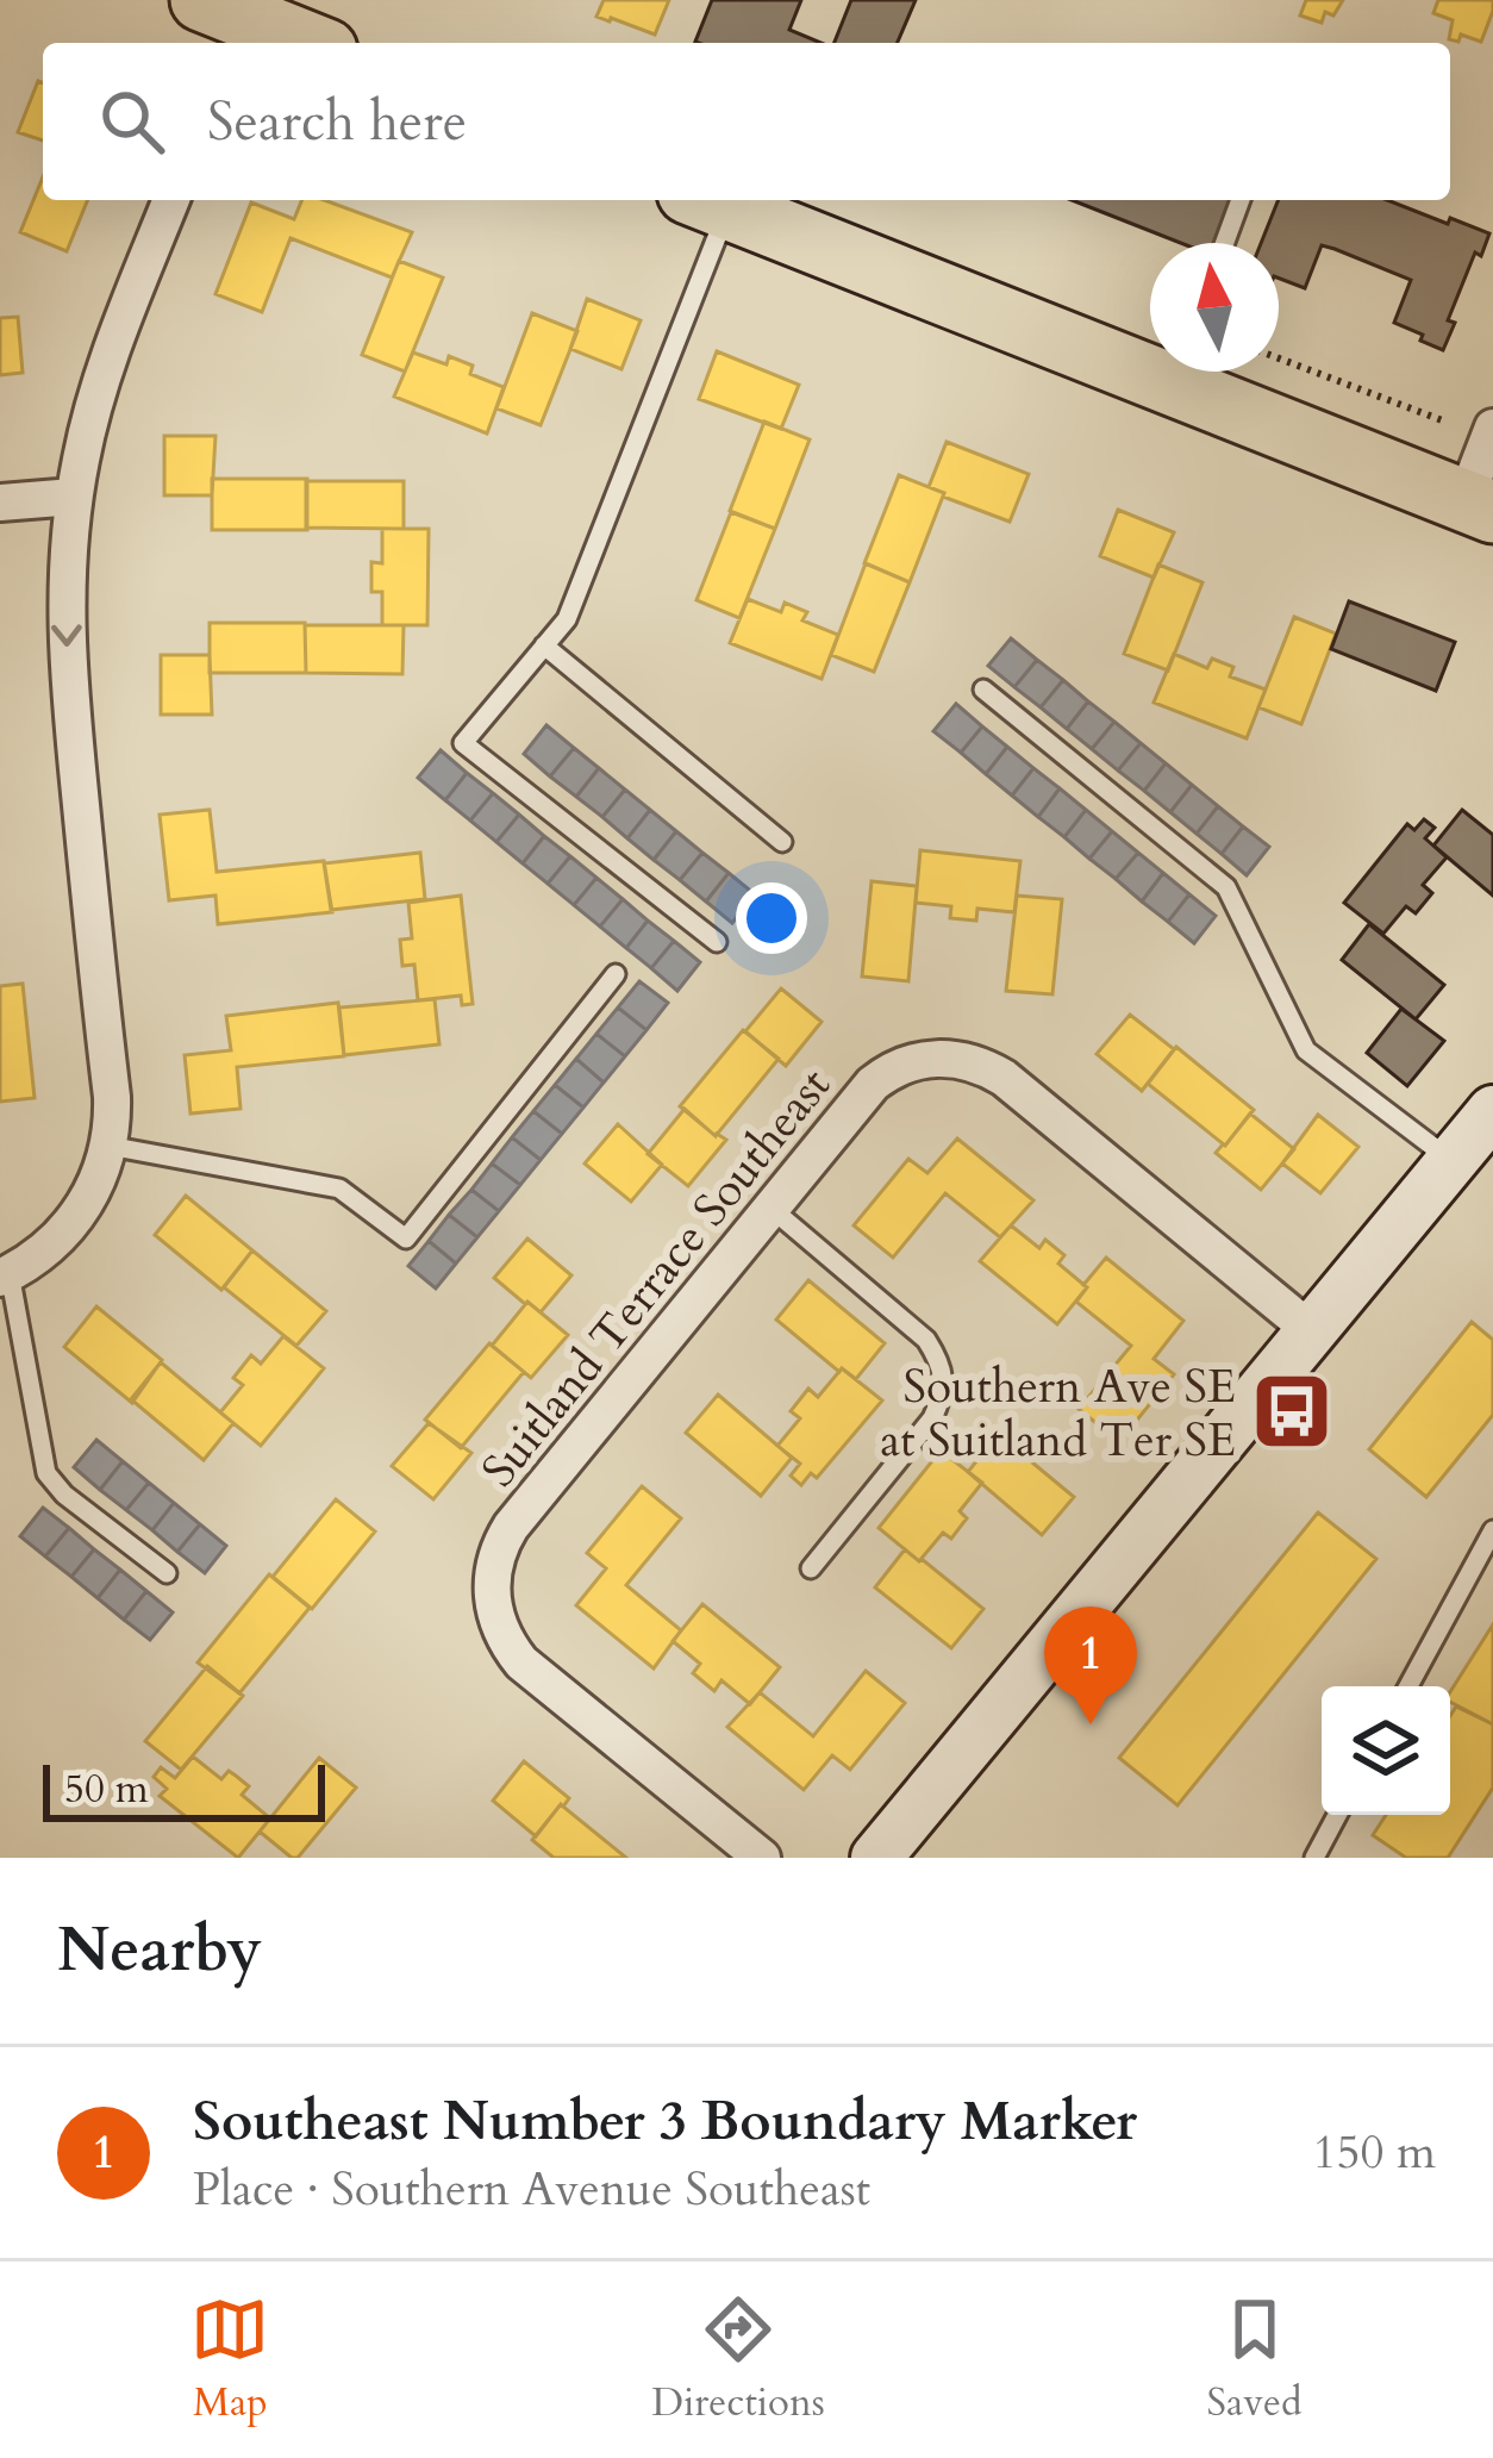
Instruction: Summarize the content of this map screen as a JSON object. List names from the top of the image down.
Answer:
{
  "streets": {
    "street": ["Suitland Terrace Southeast"]
  },
  "places": {
    "bus stop": ["Southern Ave SE at Suitland Ter SE"]
  },
  "scale_bar": "50 m",
  "north": "top",
  "page": {
    "search": "Search here",
    "pins": "1",
    "scale": "50 m",
    "heading": "Nearby",
    "list": [
      {
        "mark": "1",
        "name": "Southeast Number 3 Boundary Marker",
        "note": "Place · Southern Avenue Southeast",
        "value": "150 m"
      }
    ],
    "nav": ["Map", "Directions", "Saved"]
  }
}
